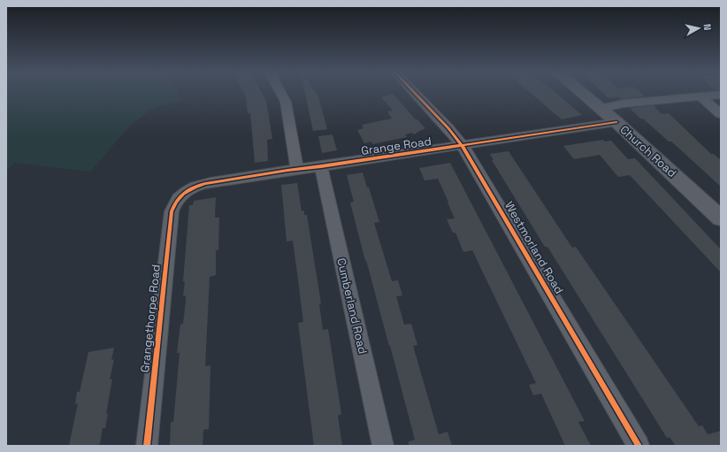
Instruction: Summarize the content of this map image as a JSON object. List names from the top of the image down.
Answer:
{
  "streets": {
    "main road": ["Church Road"],
    "street": [
      "Grange Road",
      "Westmorland Road",
      "Cumberland Road",
      "Grangethorpe Road"
    ]
  },
  "crossings": [
    ["Grange Road", "Church Road"],
    ["Grange Road", "Westmorland Road"],
    ["Grange Road", "Cumberland Road"],
    ["Grange Road", "Grangethorpe Road"]
  ],
  "north": "right"
}
